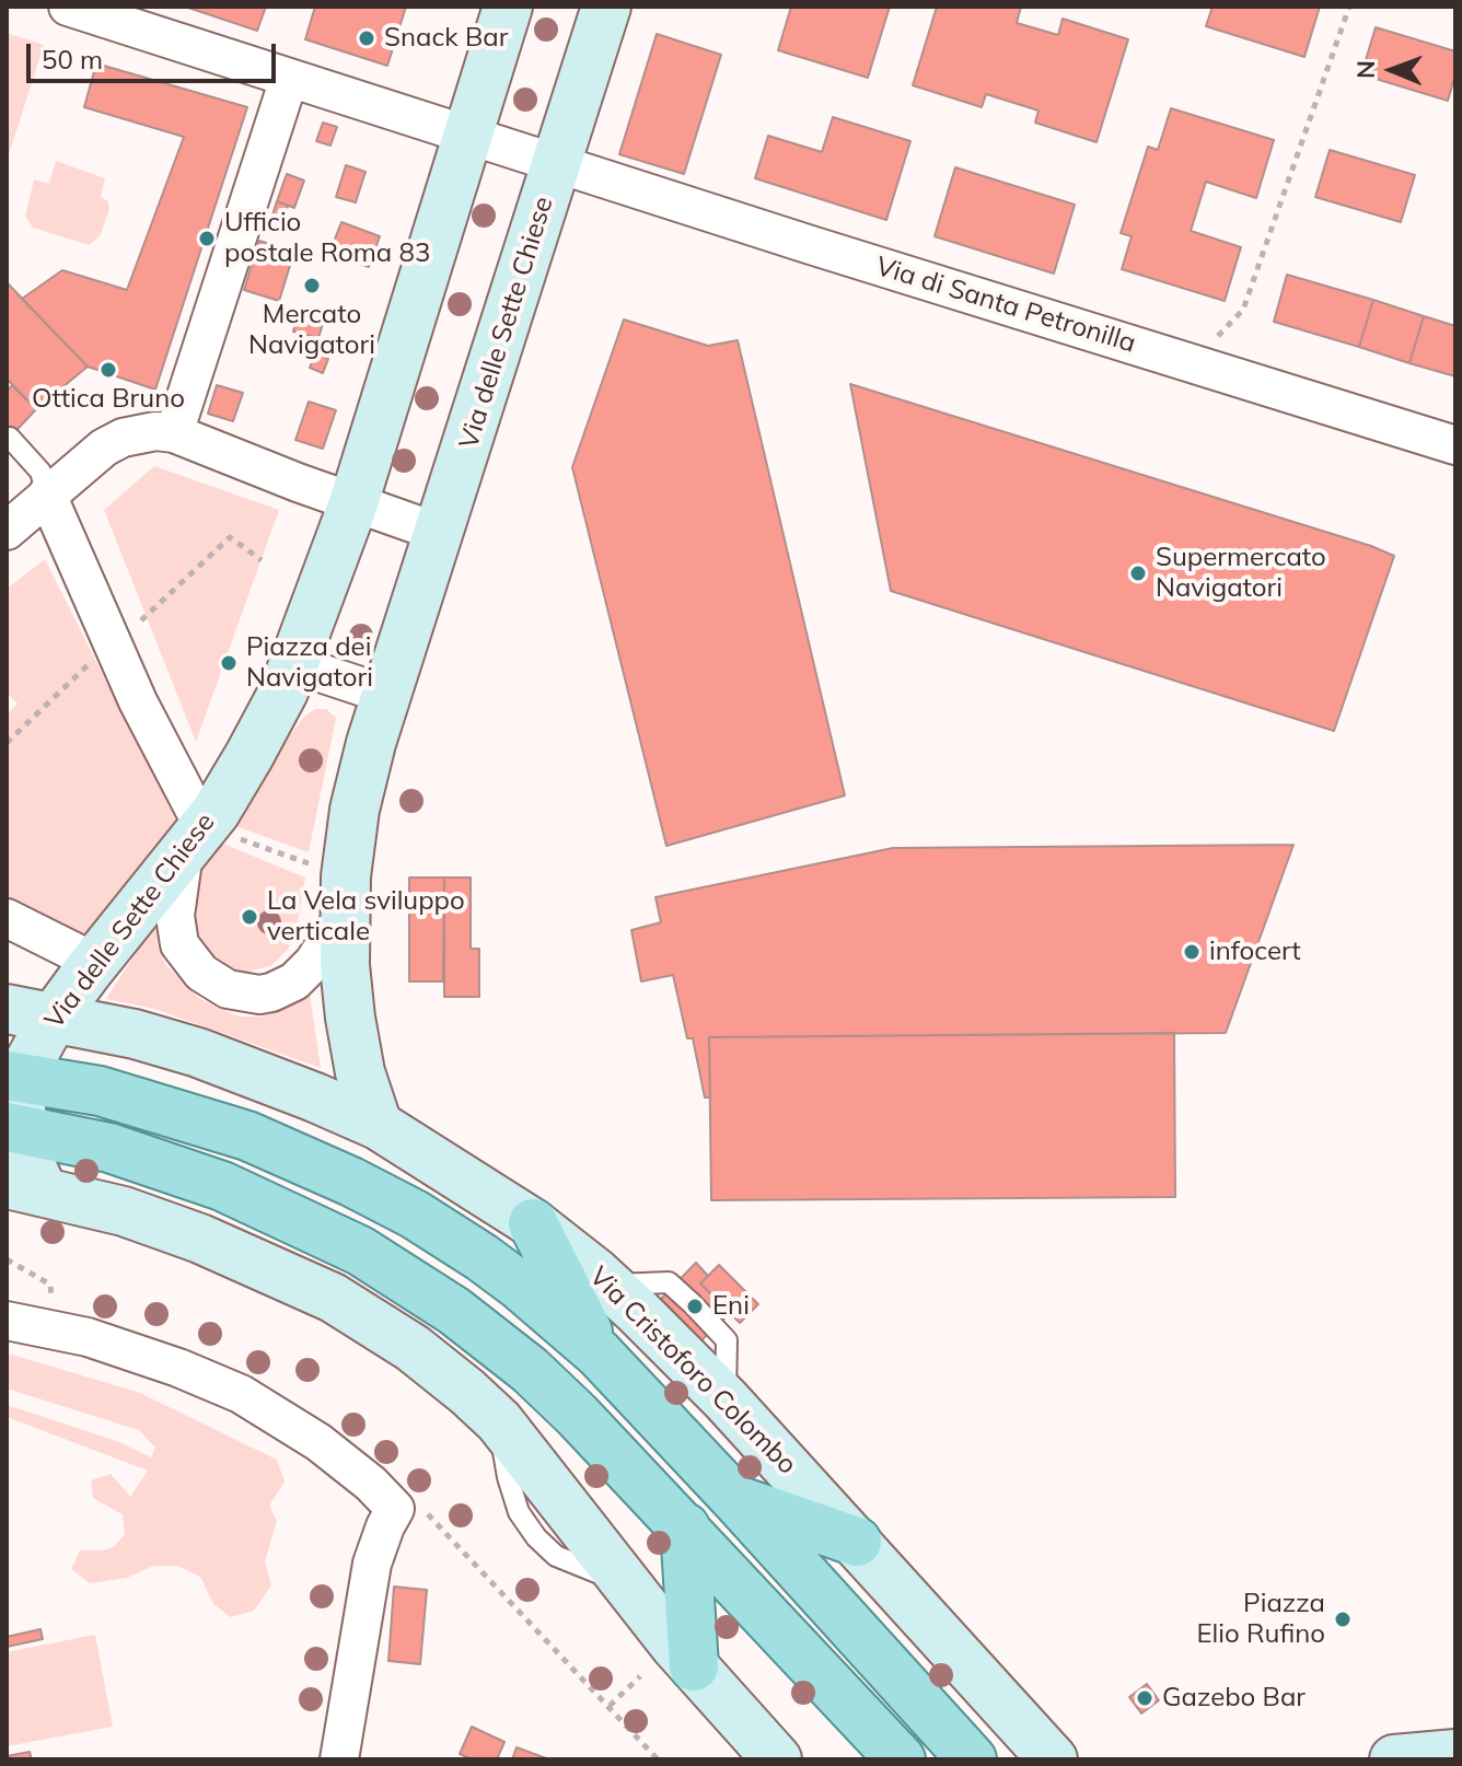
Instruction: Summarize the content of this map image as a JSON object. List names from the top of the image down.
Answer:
{
  "streets": {
    "main road": ["Via delle Sette Chiese", "Via Cristoforo Colombo"],
    "street": ["Via di Santa Petronilla"]
  },
  "crossings": [
    ["Via di Santa Petronilla", "Via delle Sette Chiese"],
    ["Via delle Sette Chiese", "Via Cristoforo Colombo"]
  ],
  "places": [
    "Snack Bar",
    "Ufficio postale Roma 83",
    "Mercato Navigatori",
    "Ottica Bruno",
    "Supermercato Navigatori",
    "Piazza dei Navigatori",
    "La Vela sviluppo verticale",
    "infocert",
    "Eni",
    "Piazza Elio Rufino",
    "Gazebo Bar"
  ],
  "scale_bar": "50 m",
  "north": "left"
}
